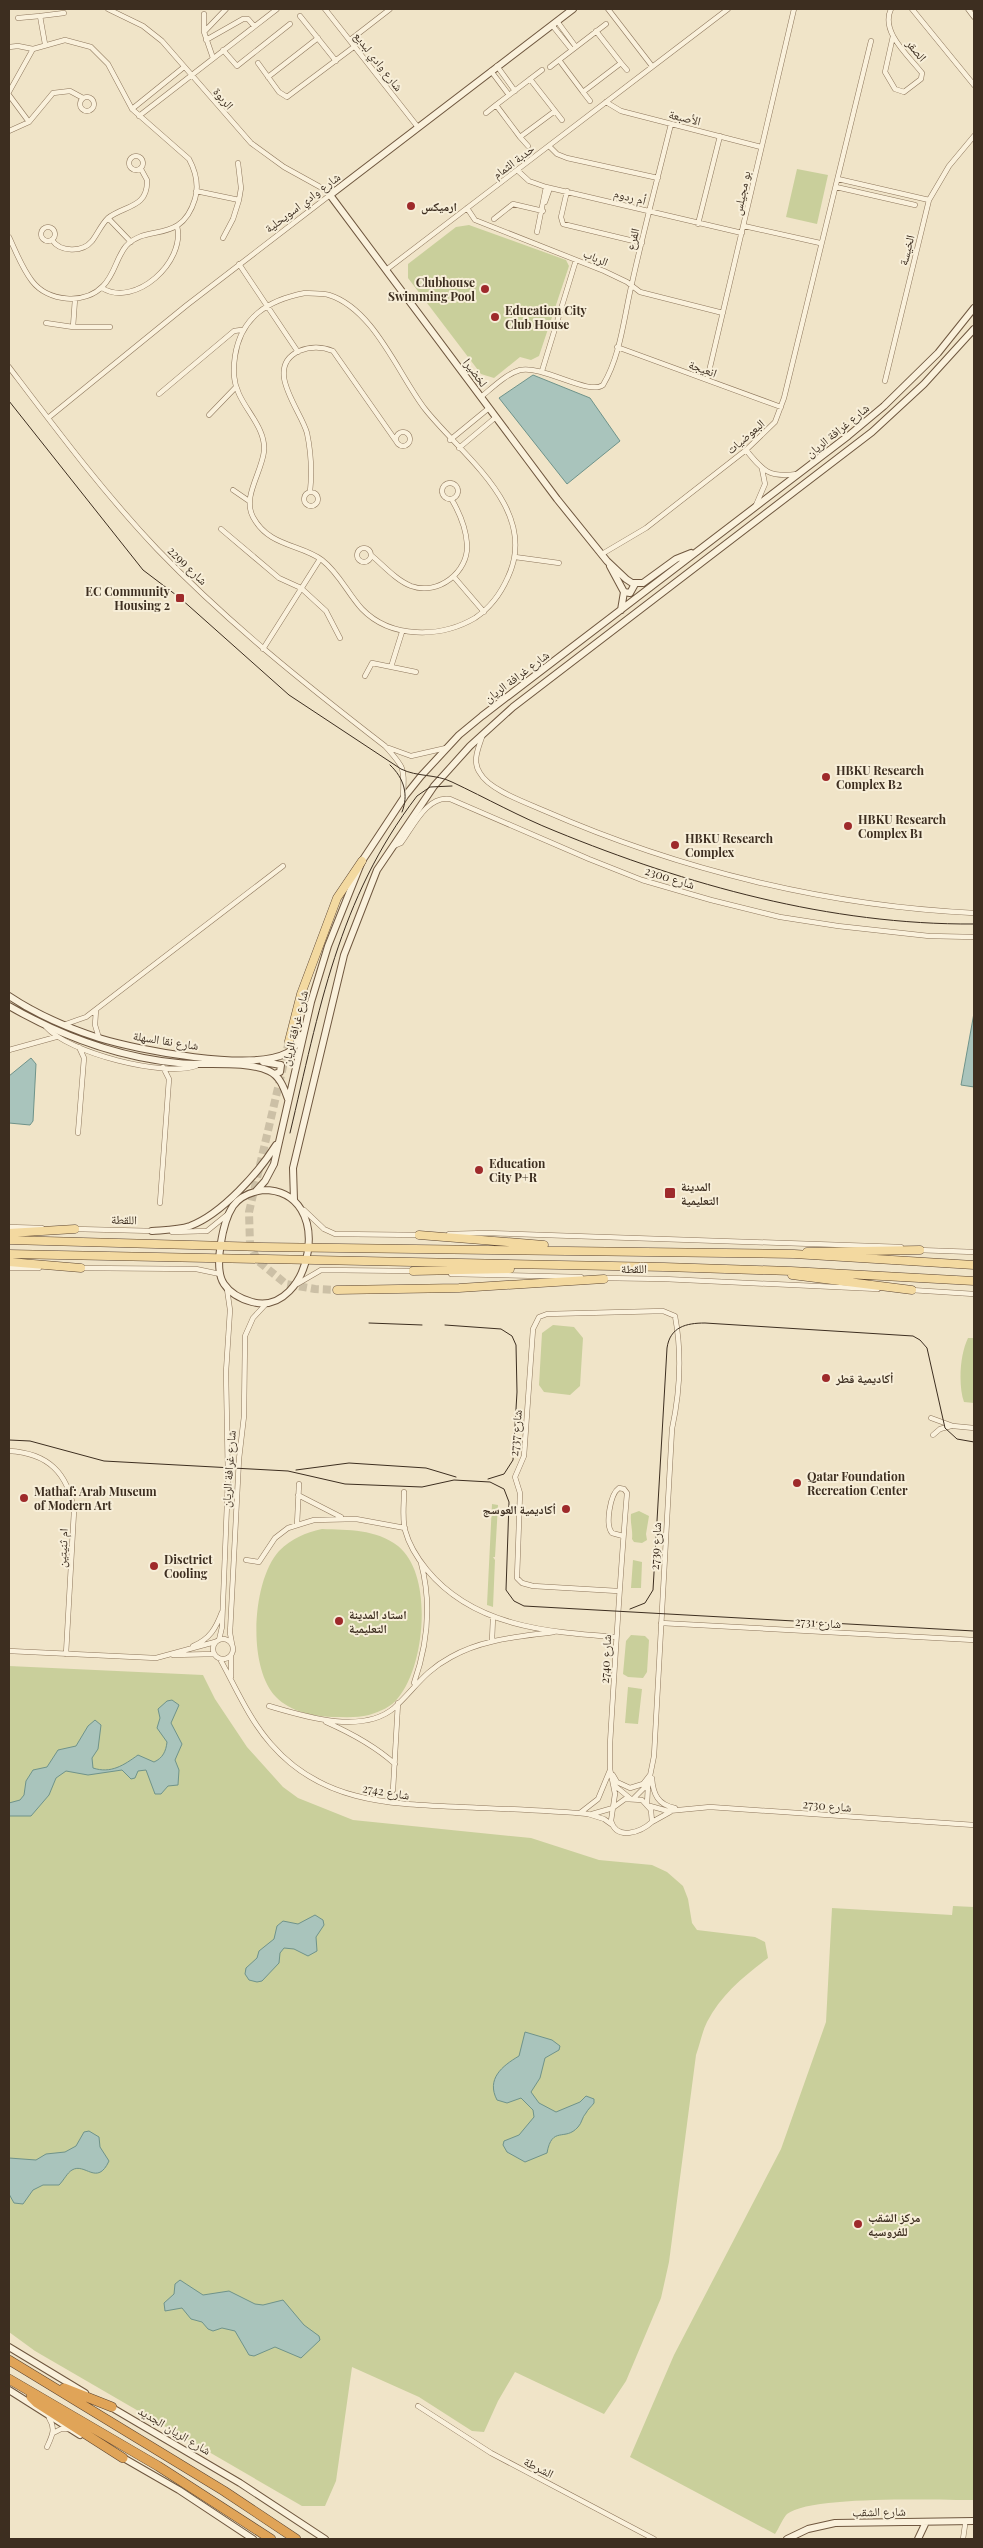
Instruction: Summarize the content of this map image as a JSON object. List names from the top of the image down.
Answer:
{
  "streets": {
    "highway": ["شارع الريان الجديد"],
    "main road": [
      "شارع وادي اسويحلية",
      "لخضيرا",
      "شارع غرافة الريان",
      "شارع نقا السهلة",
      "اللقطة",
      "شارع الشقب"
    ],
    "street": [
      "الصقر",
      "شارع وادي لبديع",
      "الربوة",
      "الأصبعة",
      "حدبة الثمام",
      "بو مجيلس",
      "أم ردوم",
      "الفرع",
      "الخيسة",
      "الرباب",
      "انعيجة",
      "البعوضيات",
      "شارع 2299",
      "شارع 2300",
      "شارع 2737",
      "شارع 2739",
      "ام ثنيتين",
      "شارع 2731",
      "شارع 2740",
      "شارع 2742",
      "شارع 2730",
      "الشرطة"
    ]
  },
  "crossings": [
    ["شارع وادي لبديع", "شارع وادي اسويحلية"],
    ["الربوة", "شارع وادي اسويحلية"],
    ["الربوة", "لخضيرا"],
    ["الأصبعة", "حدبة الثمام"],
    ["الأصبعة", "بو مجيلس"],
    ["الأصبعة", "الفرع"],
    ["حدبة الثمام", "أم ردوم"],
    ["حدبة الثمام", "الرباب"],
    ["حدبة الثمام", "لخضيرا"],
    ["بو مجيلس", "أم ردوم"],
    ["بو مجيلس", "الرباب"],
    ["بو مجيلس", "انعيجة"],
    ["أم ردوم", "الفرع"],
    ["شارع وادي اسويحلية", "لخضيرا"],
    ["شارع وادي اسويحلية", "شارع 2299"],
    ["الفرع", "الرباب"],
    ["الفرع", "انعيجة"],
    ["انعيجة", "البعوضيات"],
    ["لخضيرا", "البعوضيات"],
    ["شارع غرافة الريان", "شارع 2299"],
    ["شارع غرافة الريان", "شارع 2300"],
    ["شارع غرافة الريان", "شارع نقا السهلة"],
    ["شارع غرافة الريان", "اللقطة"],
    ["شارع غرافة الريان", "شارع 2742"],
    ["شارع 2737", "شارع 2739"],
    ["شارع 2737", "شارع 2740"],
    ["شارع 2739", "شارع 2731"],
    ["شارع 2739", "شارع 2740"],
    ["شارع 2739", "شارع 2742"],
    ["شارع 2739", "شارع 2730"],
    ["شارع 2740", "شارع 2742"],
    ["شارع 2740", "شارع 2730"],
    ["شارع 2742", "شارع 2730"]
  ],
  "places": {
    "other": [
      "ارميكس",
      "Clubhouse Swimming Pool",
      "Education City Club House",
      "HBKU Research Complex B2",
      "HBKU Research Complex B1",
      "HBKU Research Complex",
      "Education City P+R",
      "أكاديمية قطر",
      "Qatar Foundation Recreation Center",
      "Mathaf: Arab Museum of Modern Art",
      "أكاديمية العوسج",
      "Disctrict Cooling",
      "استاد المدينة التعليمية",
      "مركز الشقب للفروسيه"
    ],
    "transit": ["EC Community Housing 2", "المدينة التعليمية"]
  }
}
